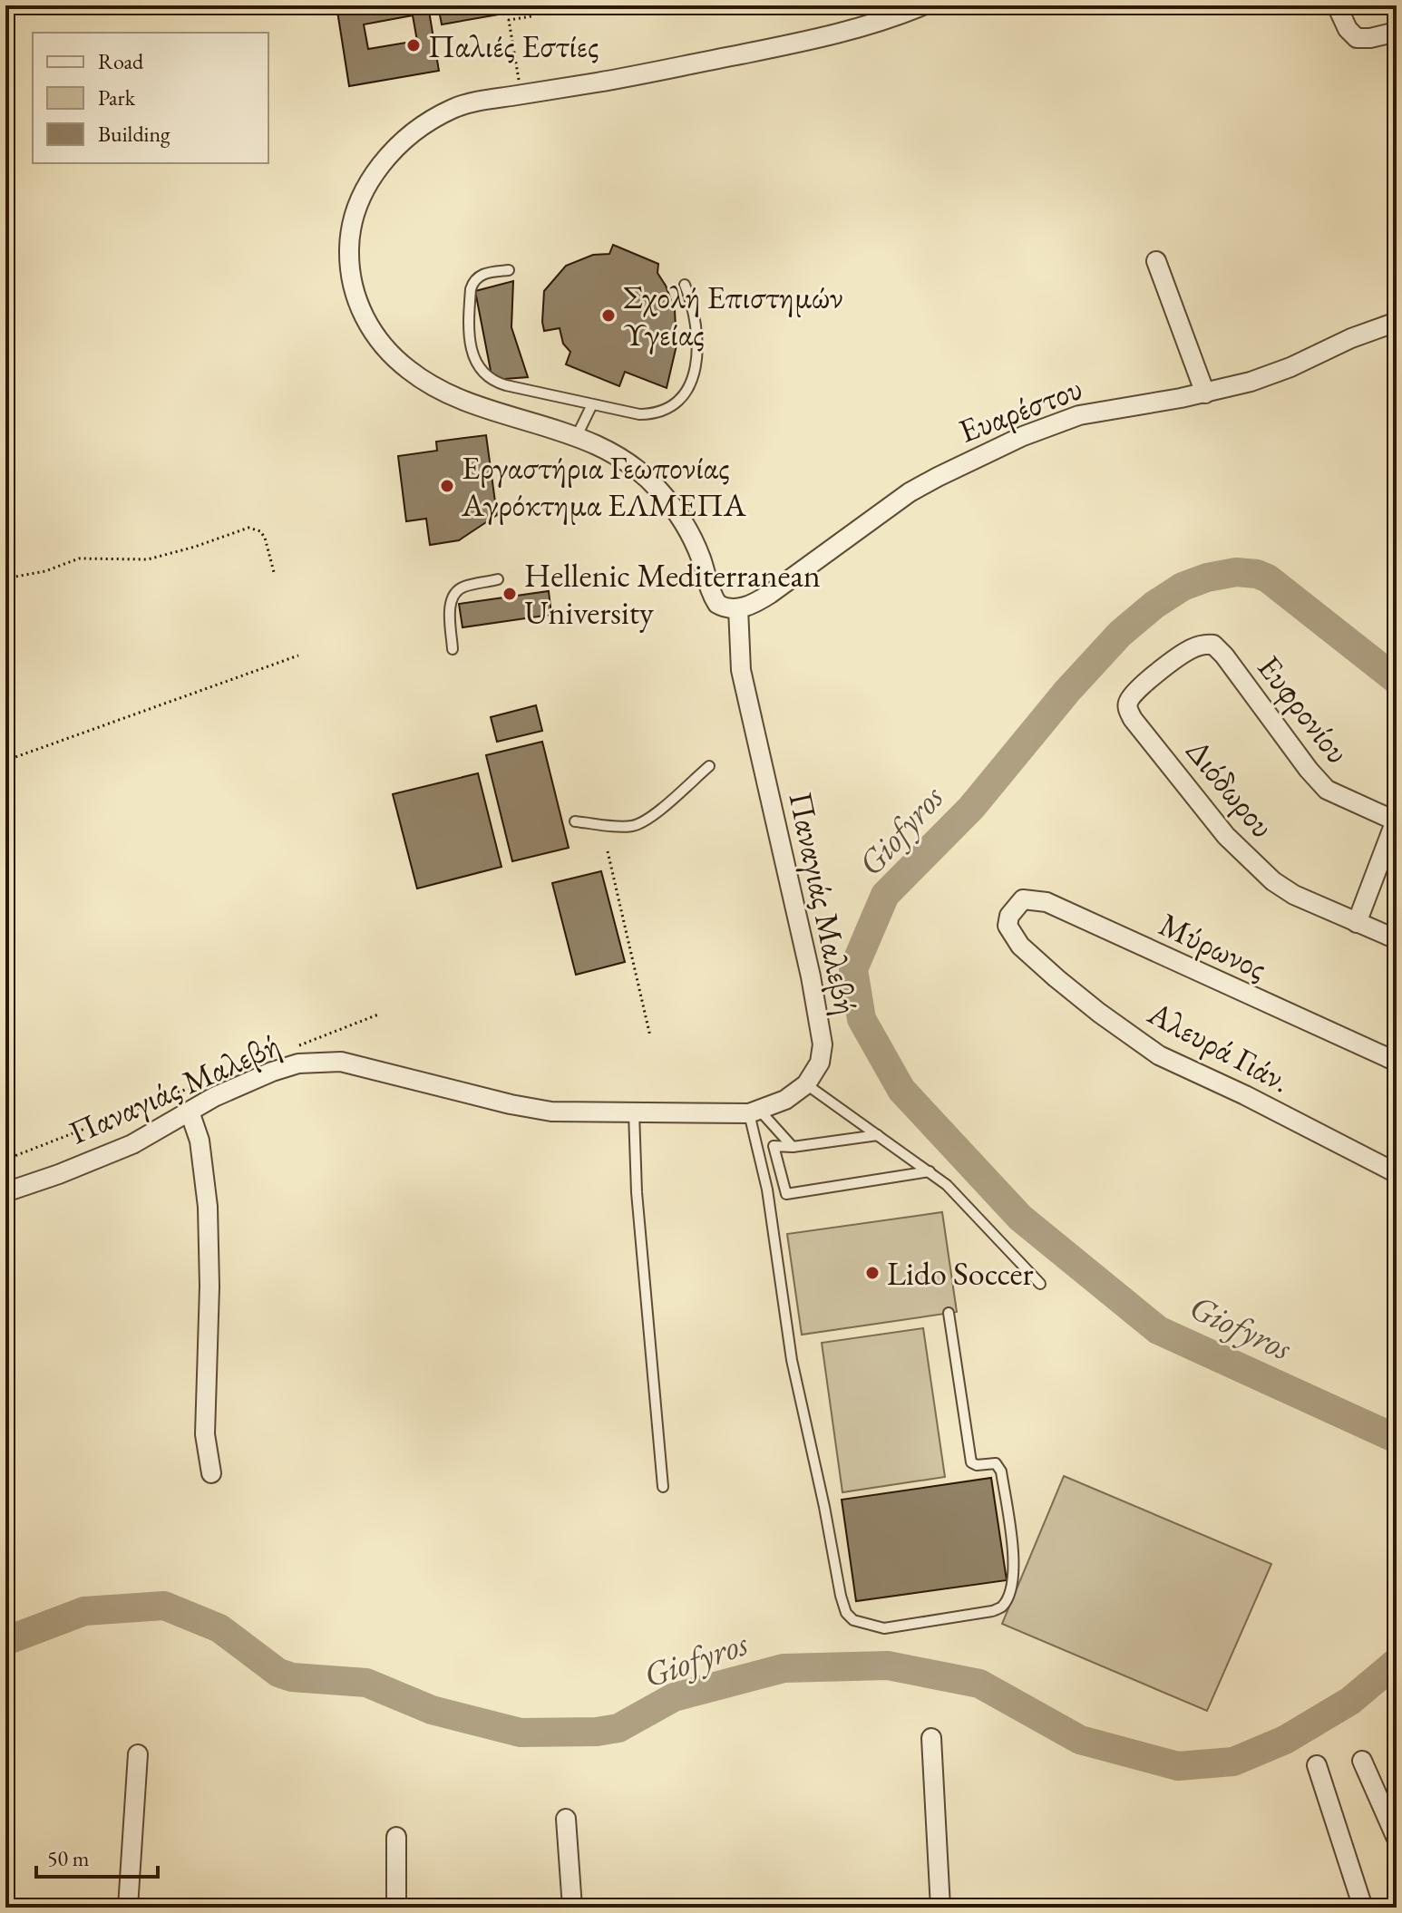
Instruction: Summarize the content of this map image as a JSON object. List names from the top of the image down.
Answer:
{
  "streets": {
    "street": [
      "Ευαρέστου",
      "Ευφρονίου",
      "Διόδωρου",
      "Παναγιάς Μαλεβή",
      "Μύρωνος",
      "Αλευρά Γιάν."
    ]
  },
  "crossings": [
    ["Ευαρέστου", "Παναγιάς Μαλεβή"],
    ["Ευφρονίου", "Διόδωρου"],
    ["Μύρωνος", "Αλευρά Γιάν."]
  ],
  "water": ["Giofyros"],
  "places": [
    "Παλιές Εστίες",
    "Σχολή Επιστημών Υγείας",
    "Εργαστήρια Γεωπονίας Αγρόκτημα ΕΛΜΕΠΑ",
    "Hellenic Mediterranean University",
    "Lido Soccer"
  ],
  "legend": ["Road", "Park", "Building"],
  "scale_bar": "50 m"
}
